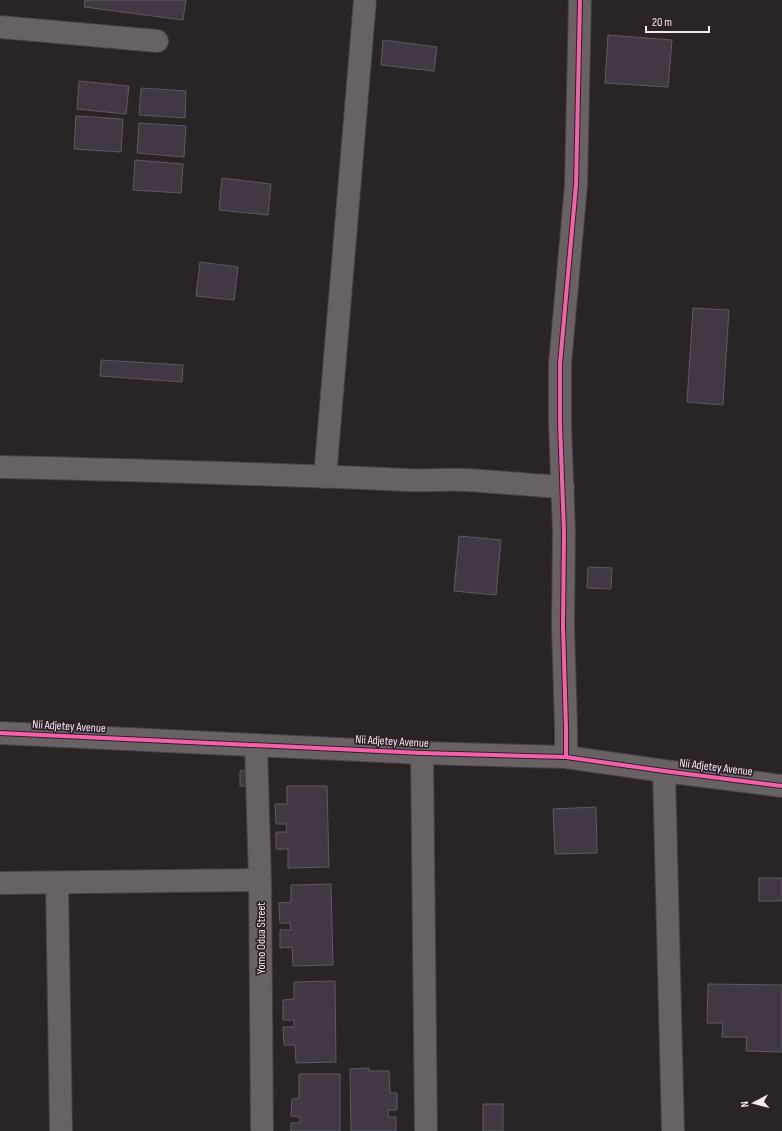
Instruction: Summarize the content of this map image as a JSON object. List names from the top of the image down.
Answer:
{
  "streets": {
    "street": ["Nii Adjetey Avenue", "Yomo Odua Street"]
  },
  "crossings": [
    ["Nii Adjetey Avenue", "Yomo Odua Street"]
  ],
  "scale_bar": "20 m",
  "north": "left"
}
